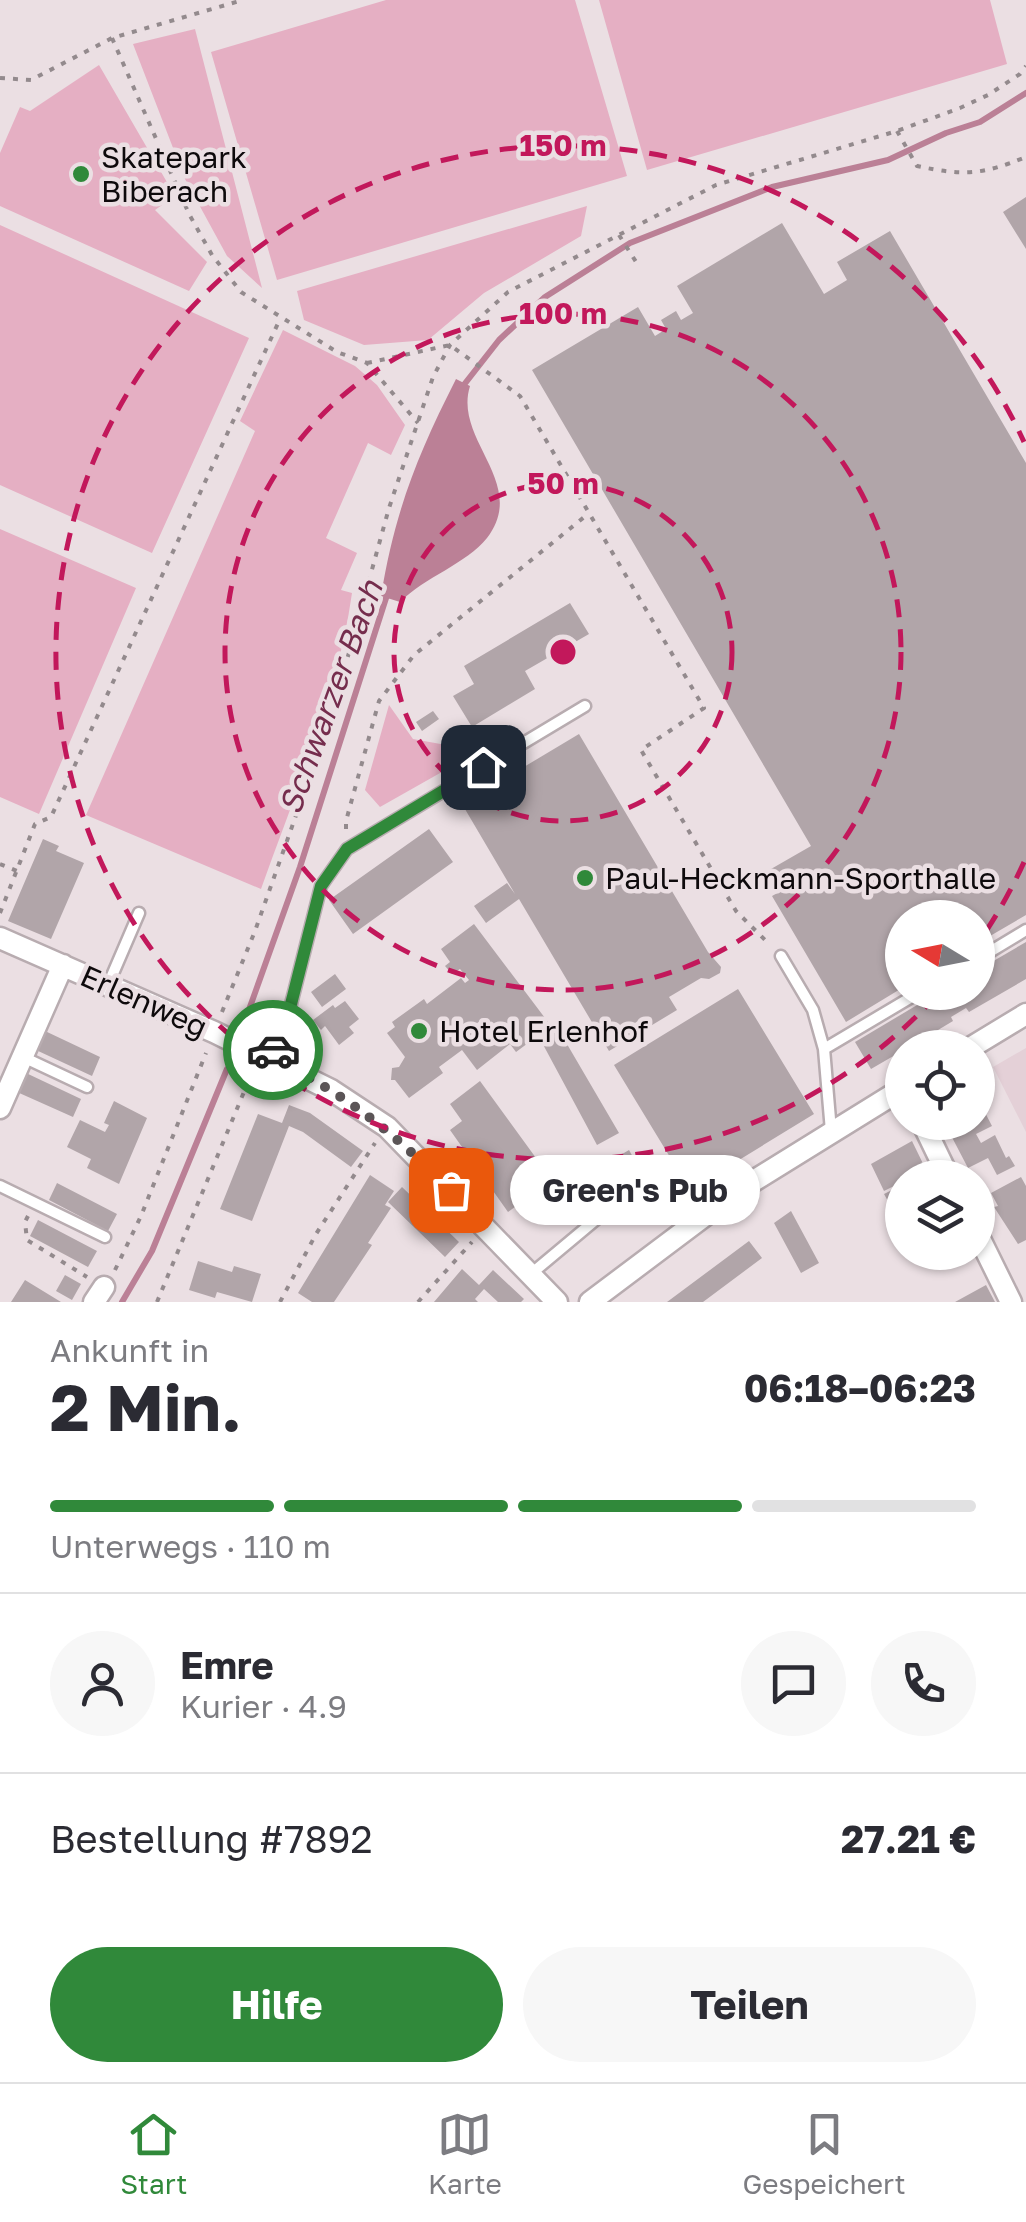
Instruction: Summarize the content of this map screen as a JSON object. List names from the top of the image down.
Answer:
{
  "streets": {
    "street": ["Erlenweg"]
  },
  "water": ["Schwarzer Bach"],
  "places": [
    "Skatepark Biberach",
    "Paul-Heckmann-Sporthalle",
    "Hotel Erlenhof",
    "Green's Pub"
  ],
  "north": "left",
  "page": {
    "bubble": "Green's Pub",
    "heading": ["2 Min.", "Ankunft in", "06:18–06:23"],
    "panel": [
      "Emre",
      "Kurier · 4.9",
      "Bestellung #7892",
      "27.21 €"
    ],
    "bar": "Unterwegs · 110 m",
    "buttons": ["Hilfe", "Teilen"],
    "tabs": ["Start", "Karte", "Gespeichert"]
  },
  "rings": ["150 m", "100 m", "50 m"]
}
